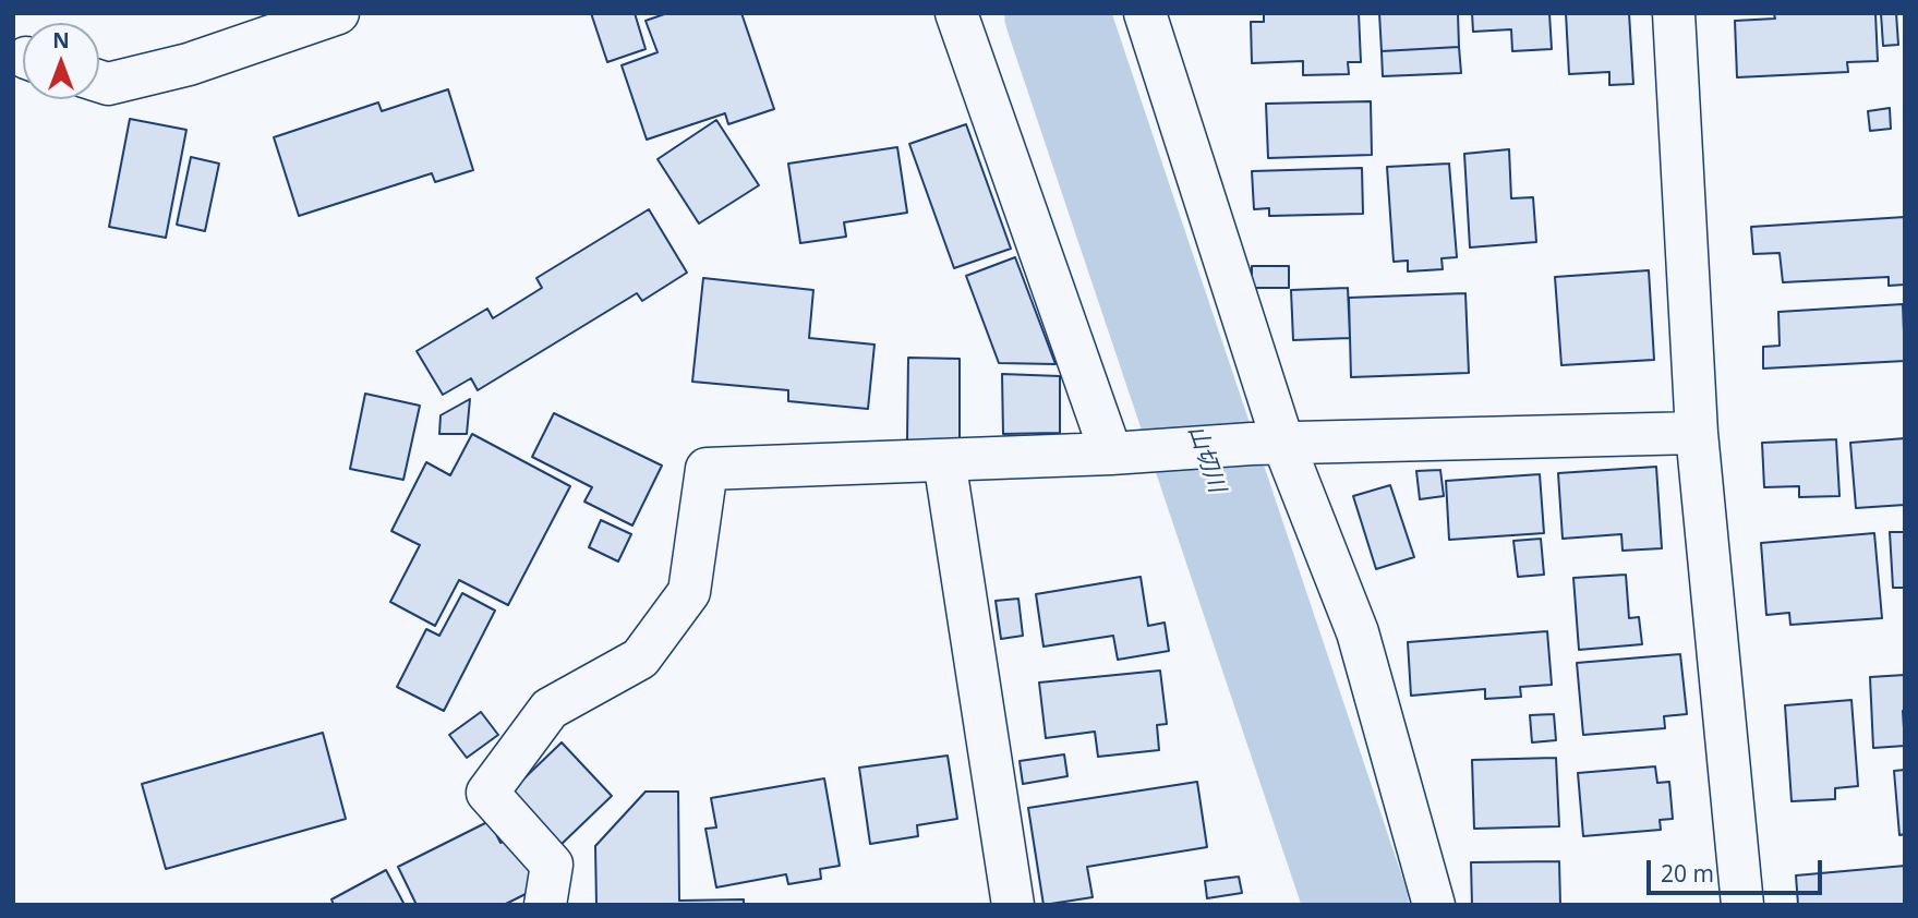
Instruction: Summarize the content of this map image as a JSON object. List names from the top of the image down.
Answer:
{
  "water": ["山切川"],
  "scale_bar": "20 m",
  "north": "top"
}
